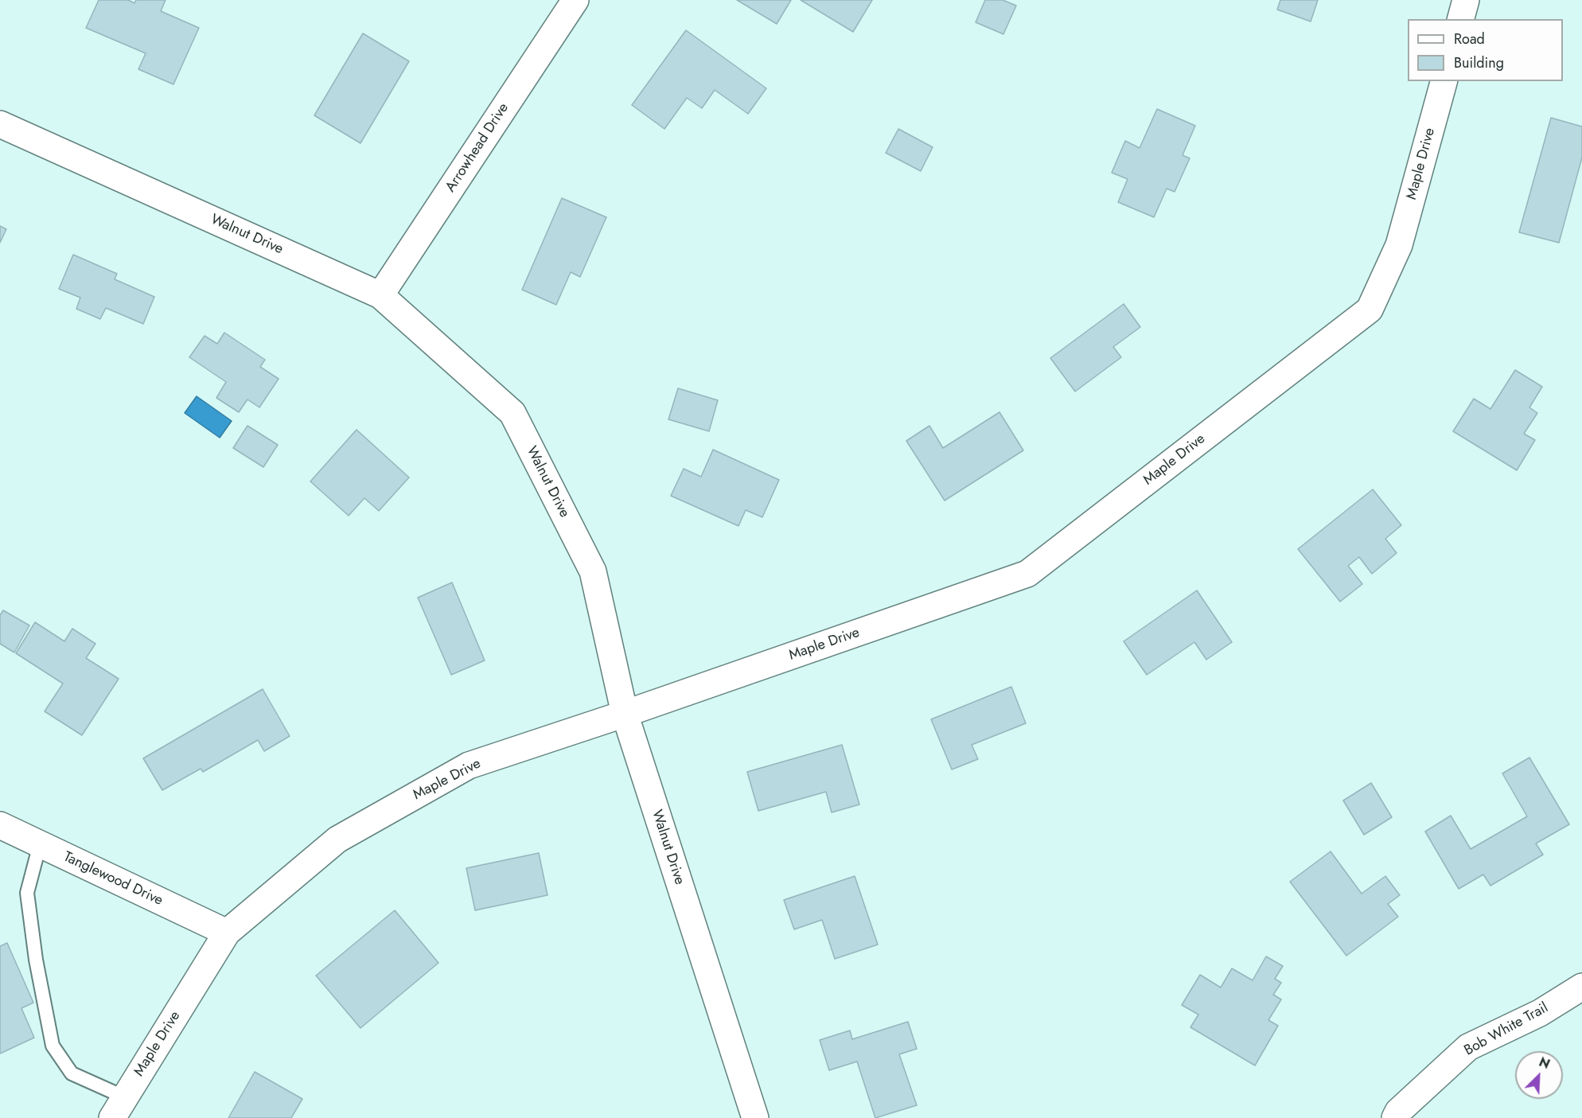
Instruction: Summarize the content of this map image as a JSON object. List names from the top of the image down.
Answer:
{
  "streets": {
    "street": [
      "Arrowhead Drive",
      "Maple Drive",
      "Walnut Drive",
      "Tanglewood Drive",
      "Bob White Trail"
    ]
  },
  "crossings": [
    ["Arrowhead Drive", "Walnut Drive"],
    ["Maple Drive", "Walnut Drive"],
    ["Maple Drive", "Tanglewood Drive"]
  ],
  "legend": ["Road", "Building"],
  "north": "top right"
}
